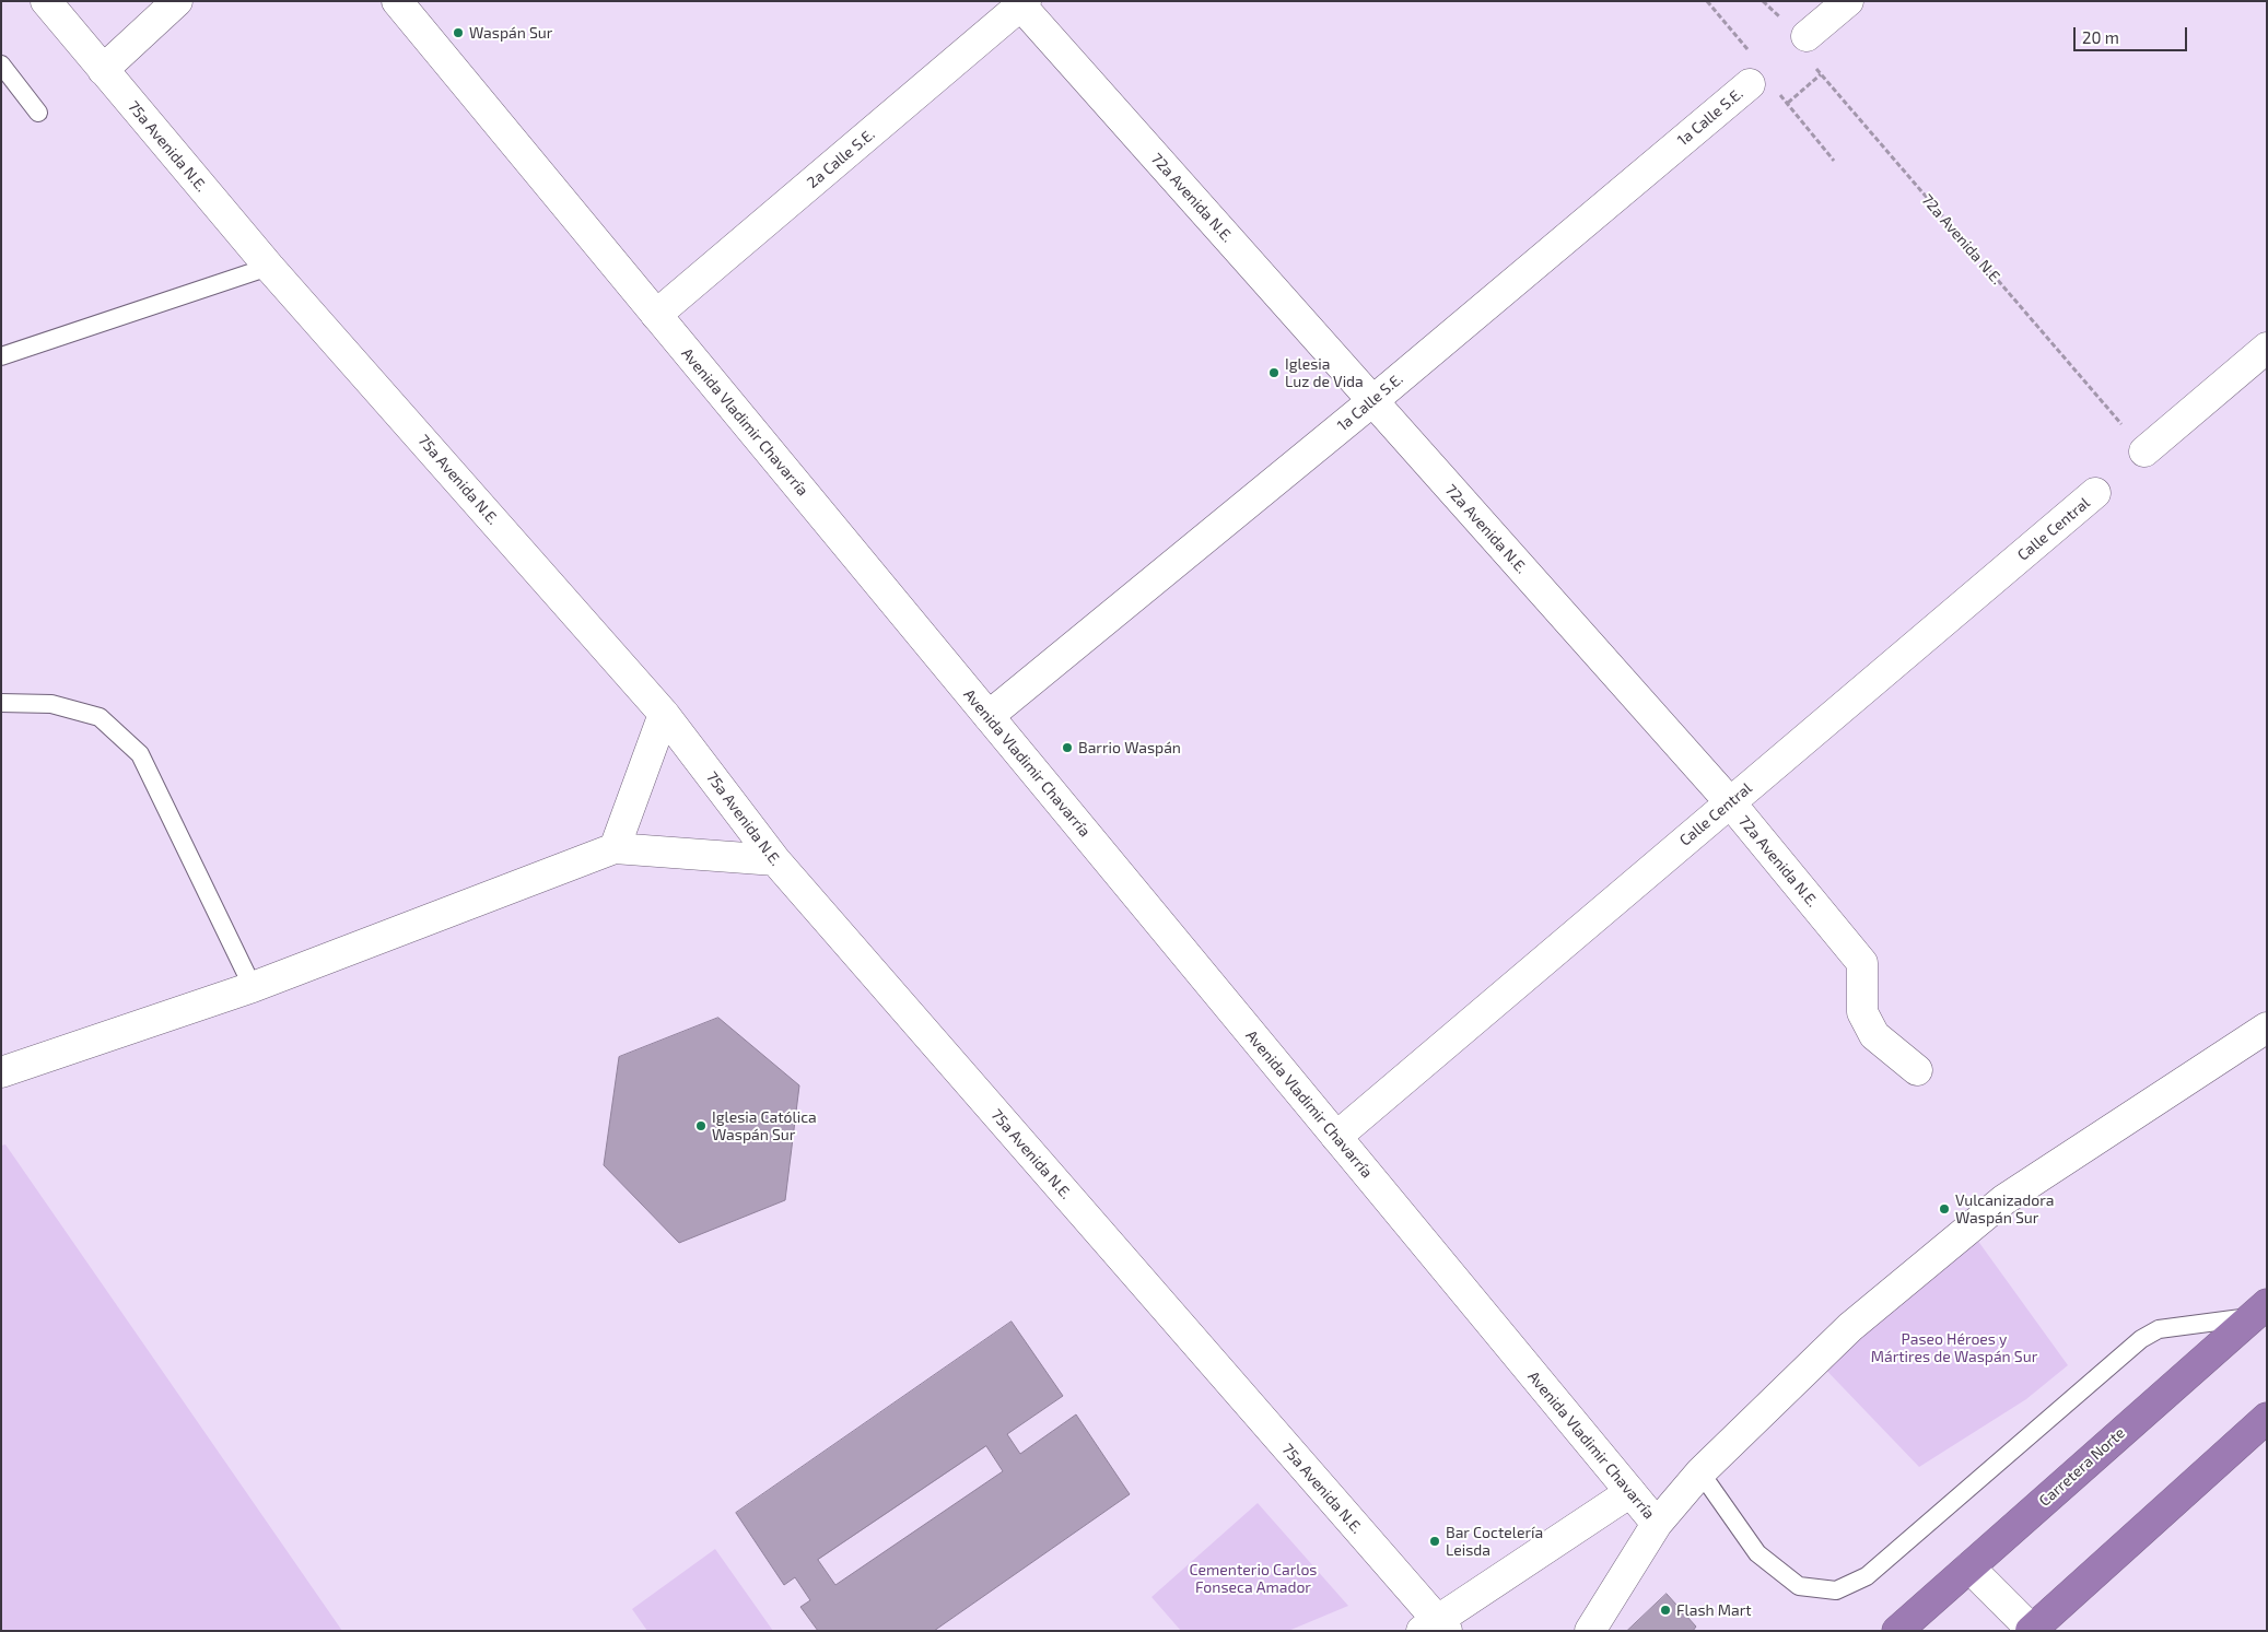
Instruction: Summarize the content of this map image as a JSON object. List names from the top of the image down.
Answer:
{
  "streets": {
    "highway": ["Carretera Norte"],
    "street": [
      "1a Calle S.E.",
      "75a Avenida N.E.",
      "2a Calle S.E.",
      "72a Avenida N.E.",
      "Avenida Vladimir Chavarría",
      "Calle Central"
    ]
  },
  "crossings": [
    ["1a Calle S.E.", "72a Avenida N.E."],
    ["1a Calle S.E.", "Avenida Vladimir Chavarría"],
    ["2a Calle S.E.", "72a Avenida N.E."],
    ["2a Calle S.E.", "Avenida Vladimir Chavarría"],
    ["72a Avenida N.E.", "Calle Central"],
    ["Avenida Vladimir Chavarría", "Calle Central"]
  ],
  "parks": ["Paseo Héroes y Mártires de Waspán Sur", "Cementerio Carlos Fonseca Amador"],
  "places": [
    "Waspán Sur",
    "Iglesia Luz de Vida",
    "Barrio Waspán",
    "Iglesia Católica Waspán Sur",
    "Vulcanizadora Waspán Sur",
    "Bar Coctelería Leisda",
    "Flash Mart"
  ],
  "scale_bar": "20 m"
}
